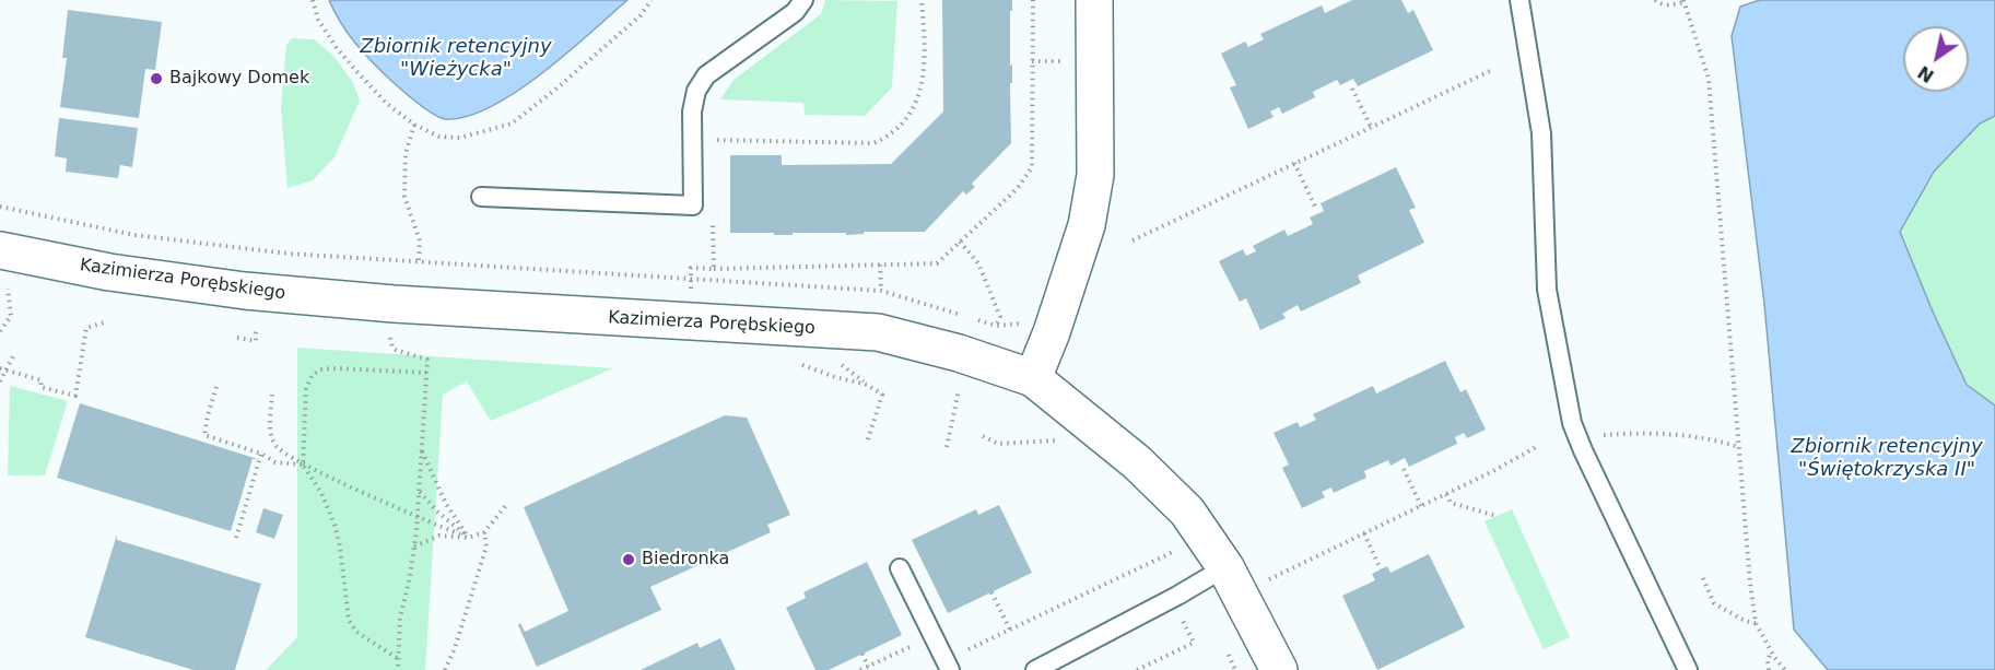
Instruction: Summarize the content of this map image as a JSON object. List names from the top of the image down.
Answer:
{
  "streets": {
    "street": ["Kazimierza Porębskiego"]
  },
  "water": ["Zbiornik retencyjny \"Wieżycka\"", "Zbiornik retencyjny \"Świętokrzyska II\""],
  "places": ["Bajkowy Domek", "Biedronka"],
  "north": "bottom left"
}
